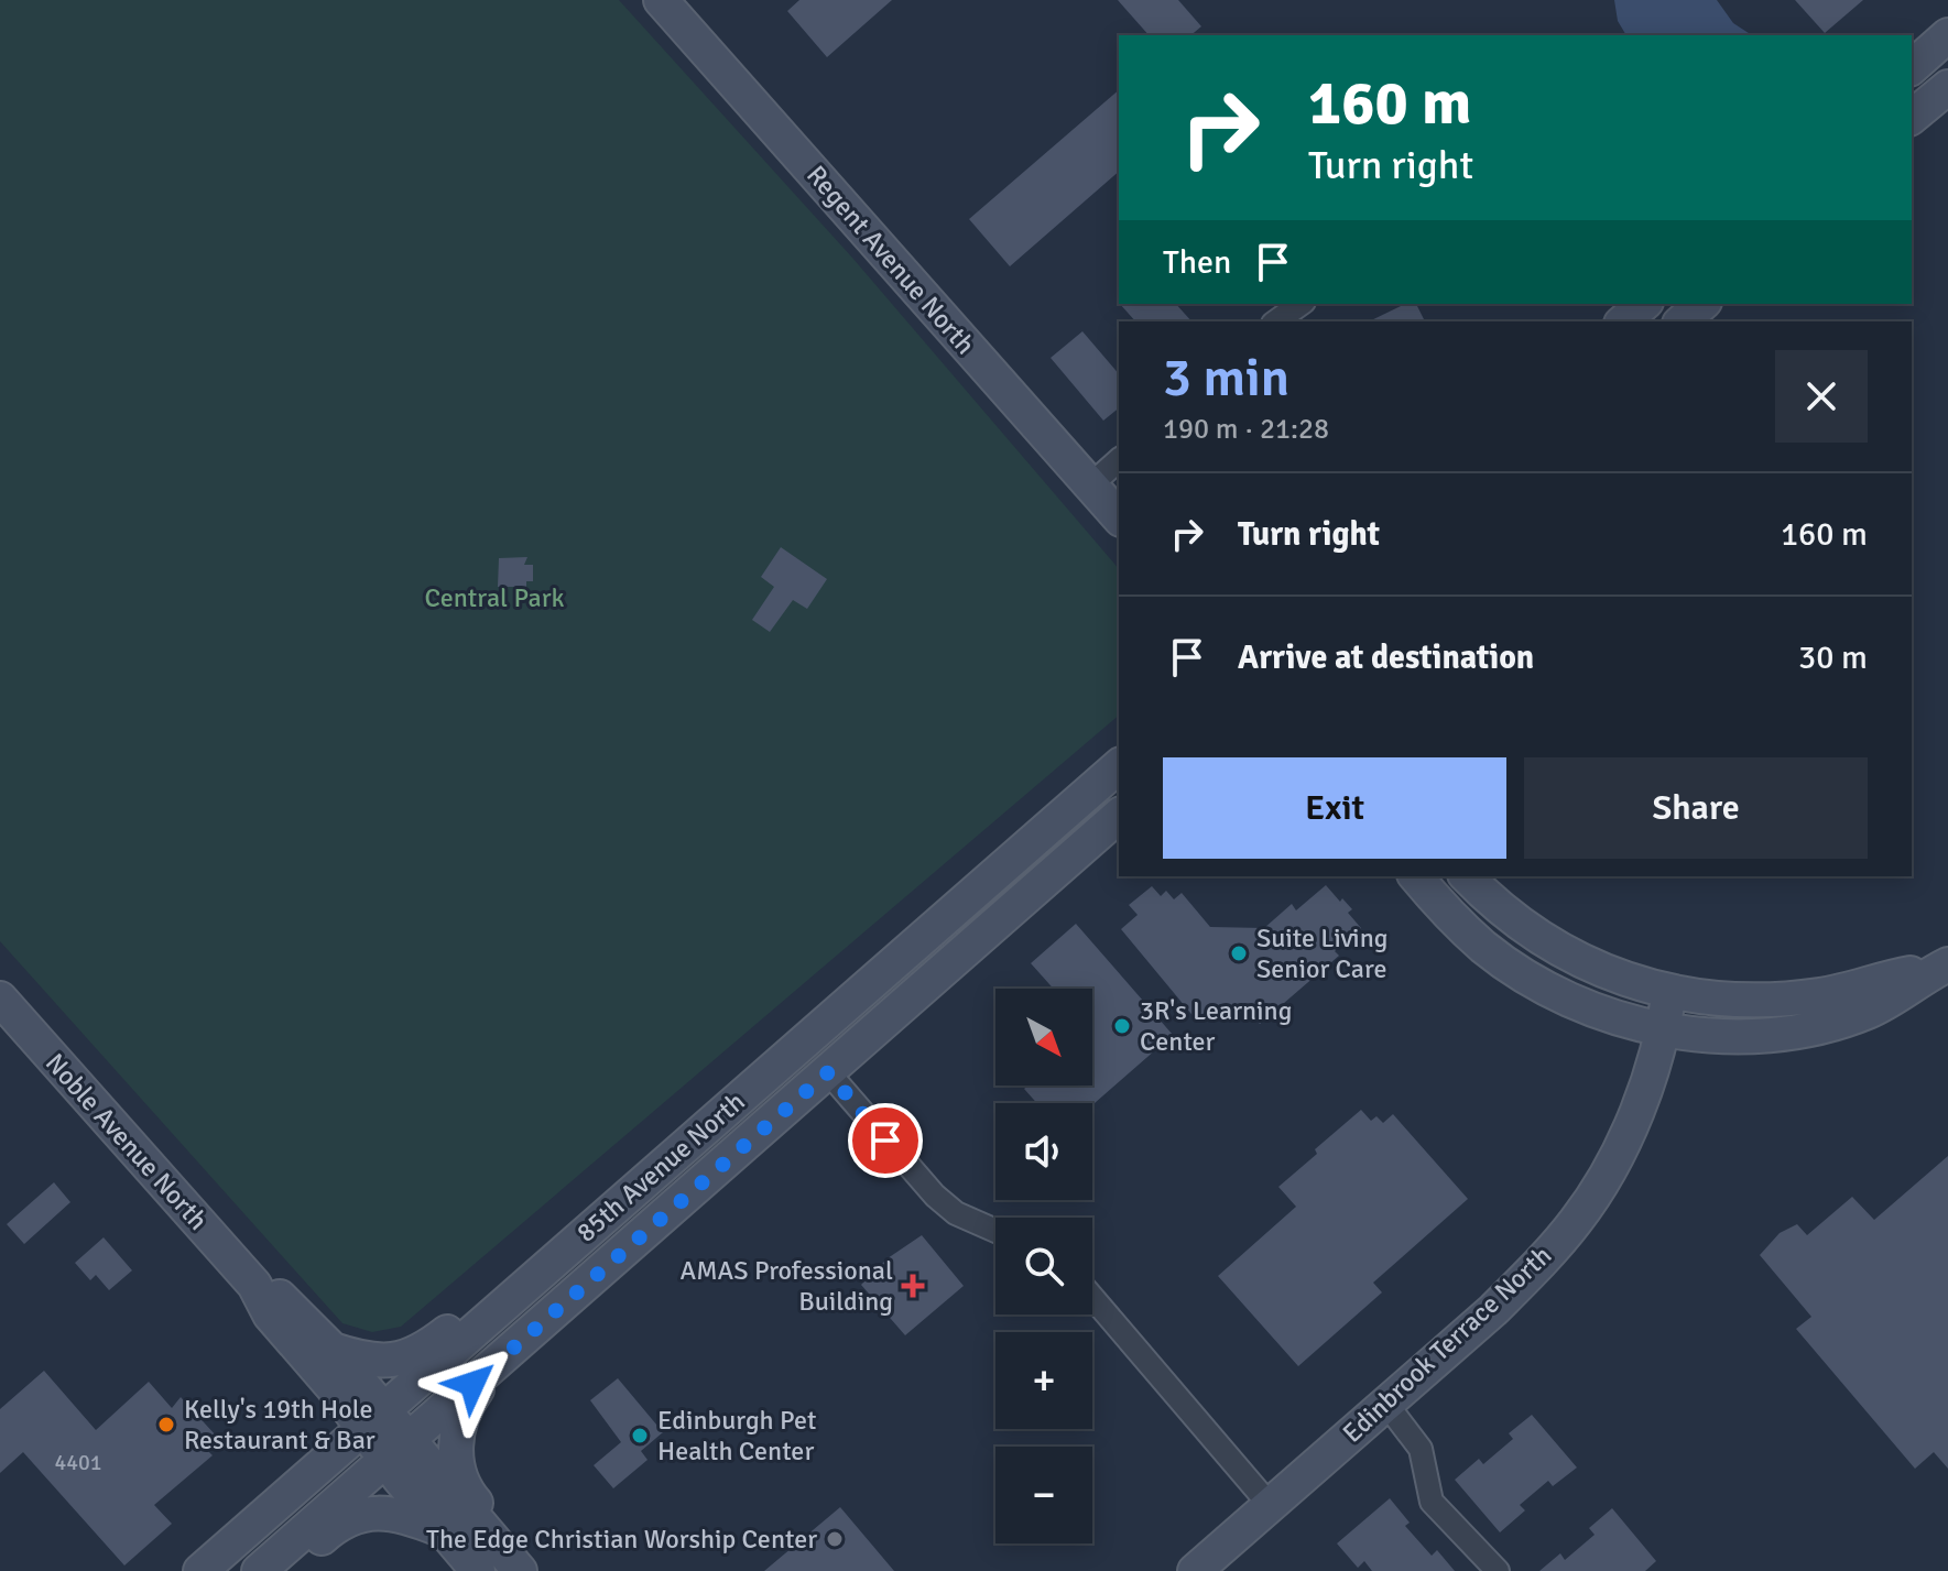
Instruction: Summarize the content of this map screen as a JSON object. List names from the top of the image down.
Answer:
{
  "streets": {
    "main road": [
      "Regent Avenue North",
      "Noble Avenue North",
      "85th Avenue North",
      "Edinbrook Terrace North"
    ]
  },
  "crossings": [
    ["Noble Avenue North", "85th Avenue North"]
  ],
  "parks": ["Central Park"],
  "places": {
    "other": [
      "Suite Living Senior Care",
      "3R's Learning Center",
      "Kelly's 19th Hole Restaurant & Bar",
      "Edinburgh Pet Health Center",
      "The Edge Christian Worship Center"
    ],
    "health": ["AMAS Professional Building"]
  },
  "house_numbers": ["4401"],
  "north": "bottom right",
  "page": {
    "turn": ["160 m", "Turn right"],
    "then": "Then",
    "heading": ["3 min", "190 m · 21:28"],
    "list": [
      {
        "name": "Turn right",
        "value": "160 m"
      },
      {
        "name": "Arrive at destination",
        "value": "30 m"
      }
    ],
    "buttons": ["Exit", "Share"],
    "map_buttons": ["+", "−"]
  }
}
